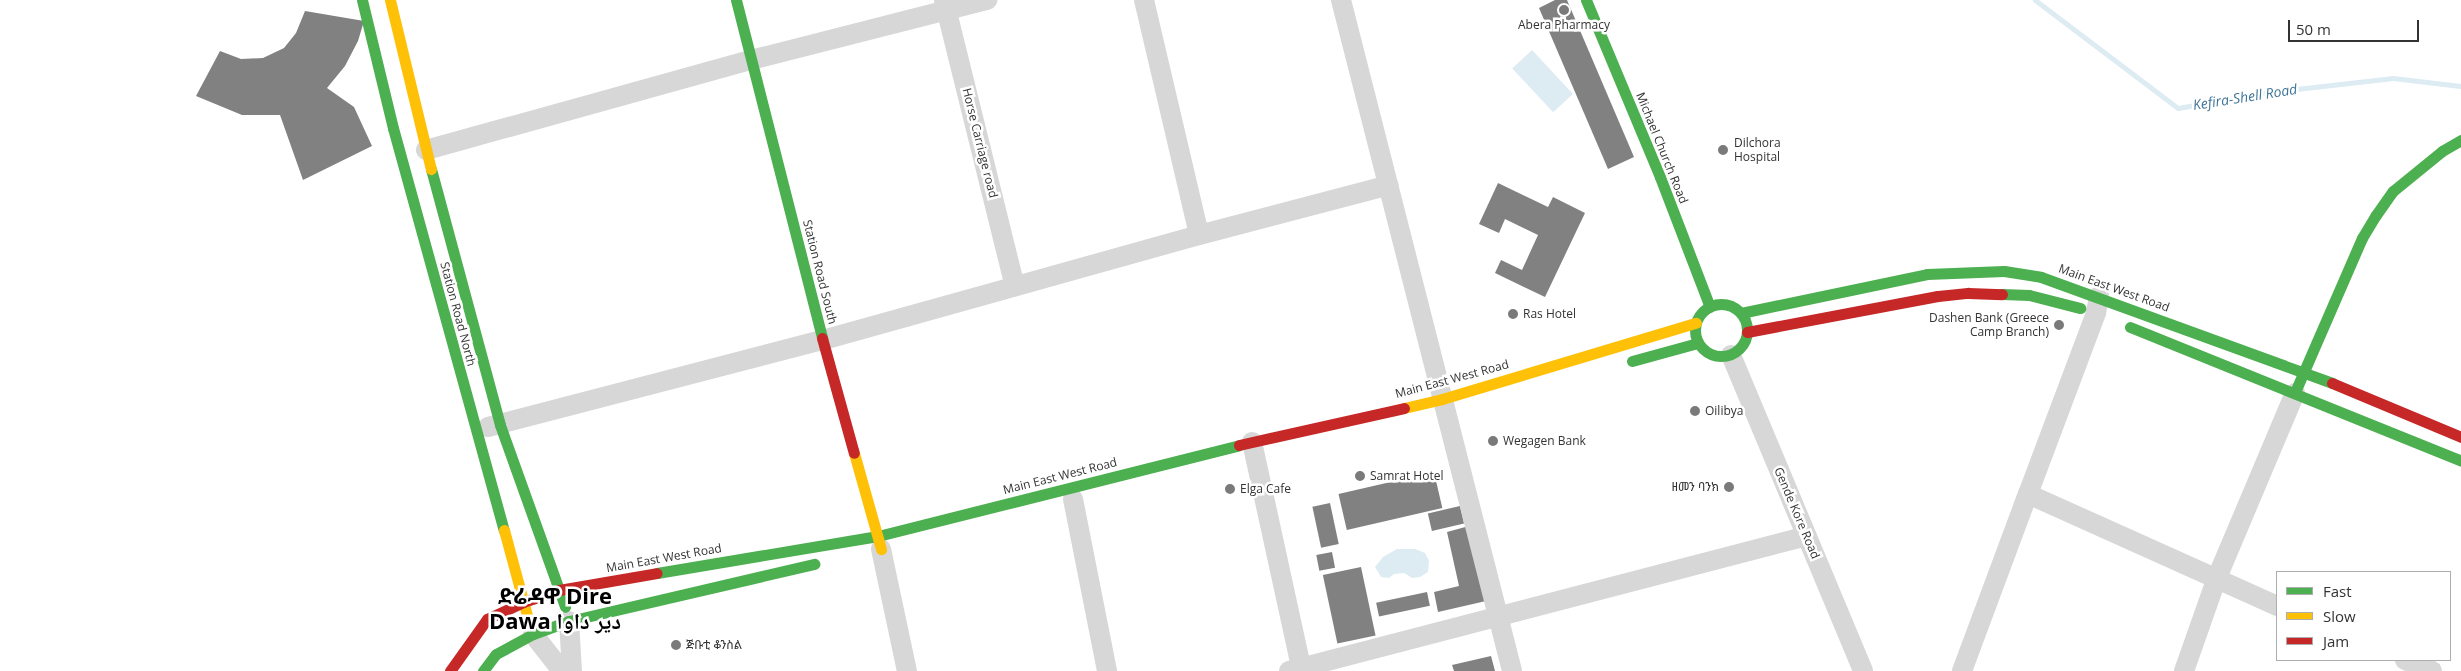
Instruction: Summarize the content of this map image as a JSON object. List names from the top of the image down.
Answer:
{
  "streets": {
    "main road": [
      "Michael Church Road",
      "Station Road South",
      "Main East West Road",
      "Station Road North"
    ],
    "street": ["Horse Carriage road", "Gende Kore Road"]
  },
  "crossings": [
    ["Michael Church Road", "Main East West Road"],
    ["Michael Church Road", "Gende Kore Road"],
    ["Station Road South", "Main East West Road"],
    ["Main East West Road", "Station Road North"],
    ["Main East West Road", "Gende Kore Road"]
  ],
  "districts": ["ድሬዳዋ Dire Dawa دير داوا"],
  "water": ["Kefira-Shell Road"],
  "places": [
    "Abera Pharmacy",
    "Dilchora Hospital",
    "Ras Hotel",
    "Dashen Bank (Greece Camp Branch)",
    "Oilibya",
    "Wegagen Bank",
    "Samrat Hotel",
    "ዘመን ባንክ",
    "Elga Cafe",
    "ጅቡቲ ቆንስል"
  ],
  "legend": ["Fast", "Slow", "Jam"],
  "scale_bar": "50 m"
}
